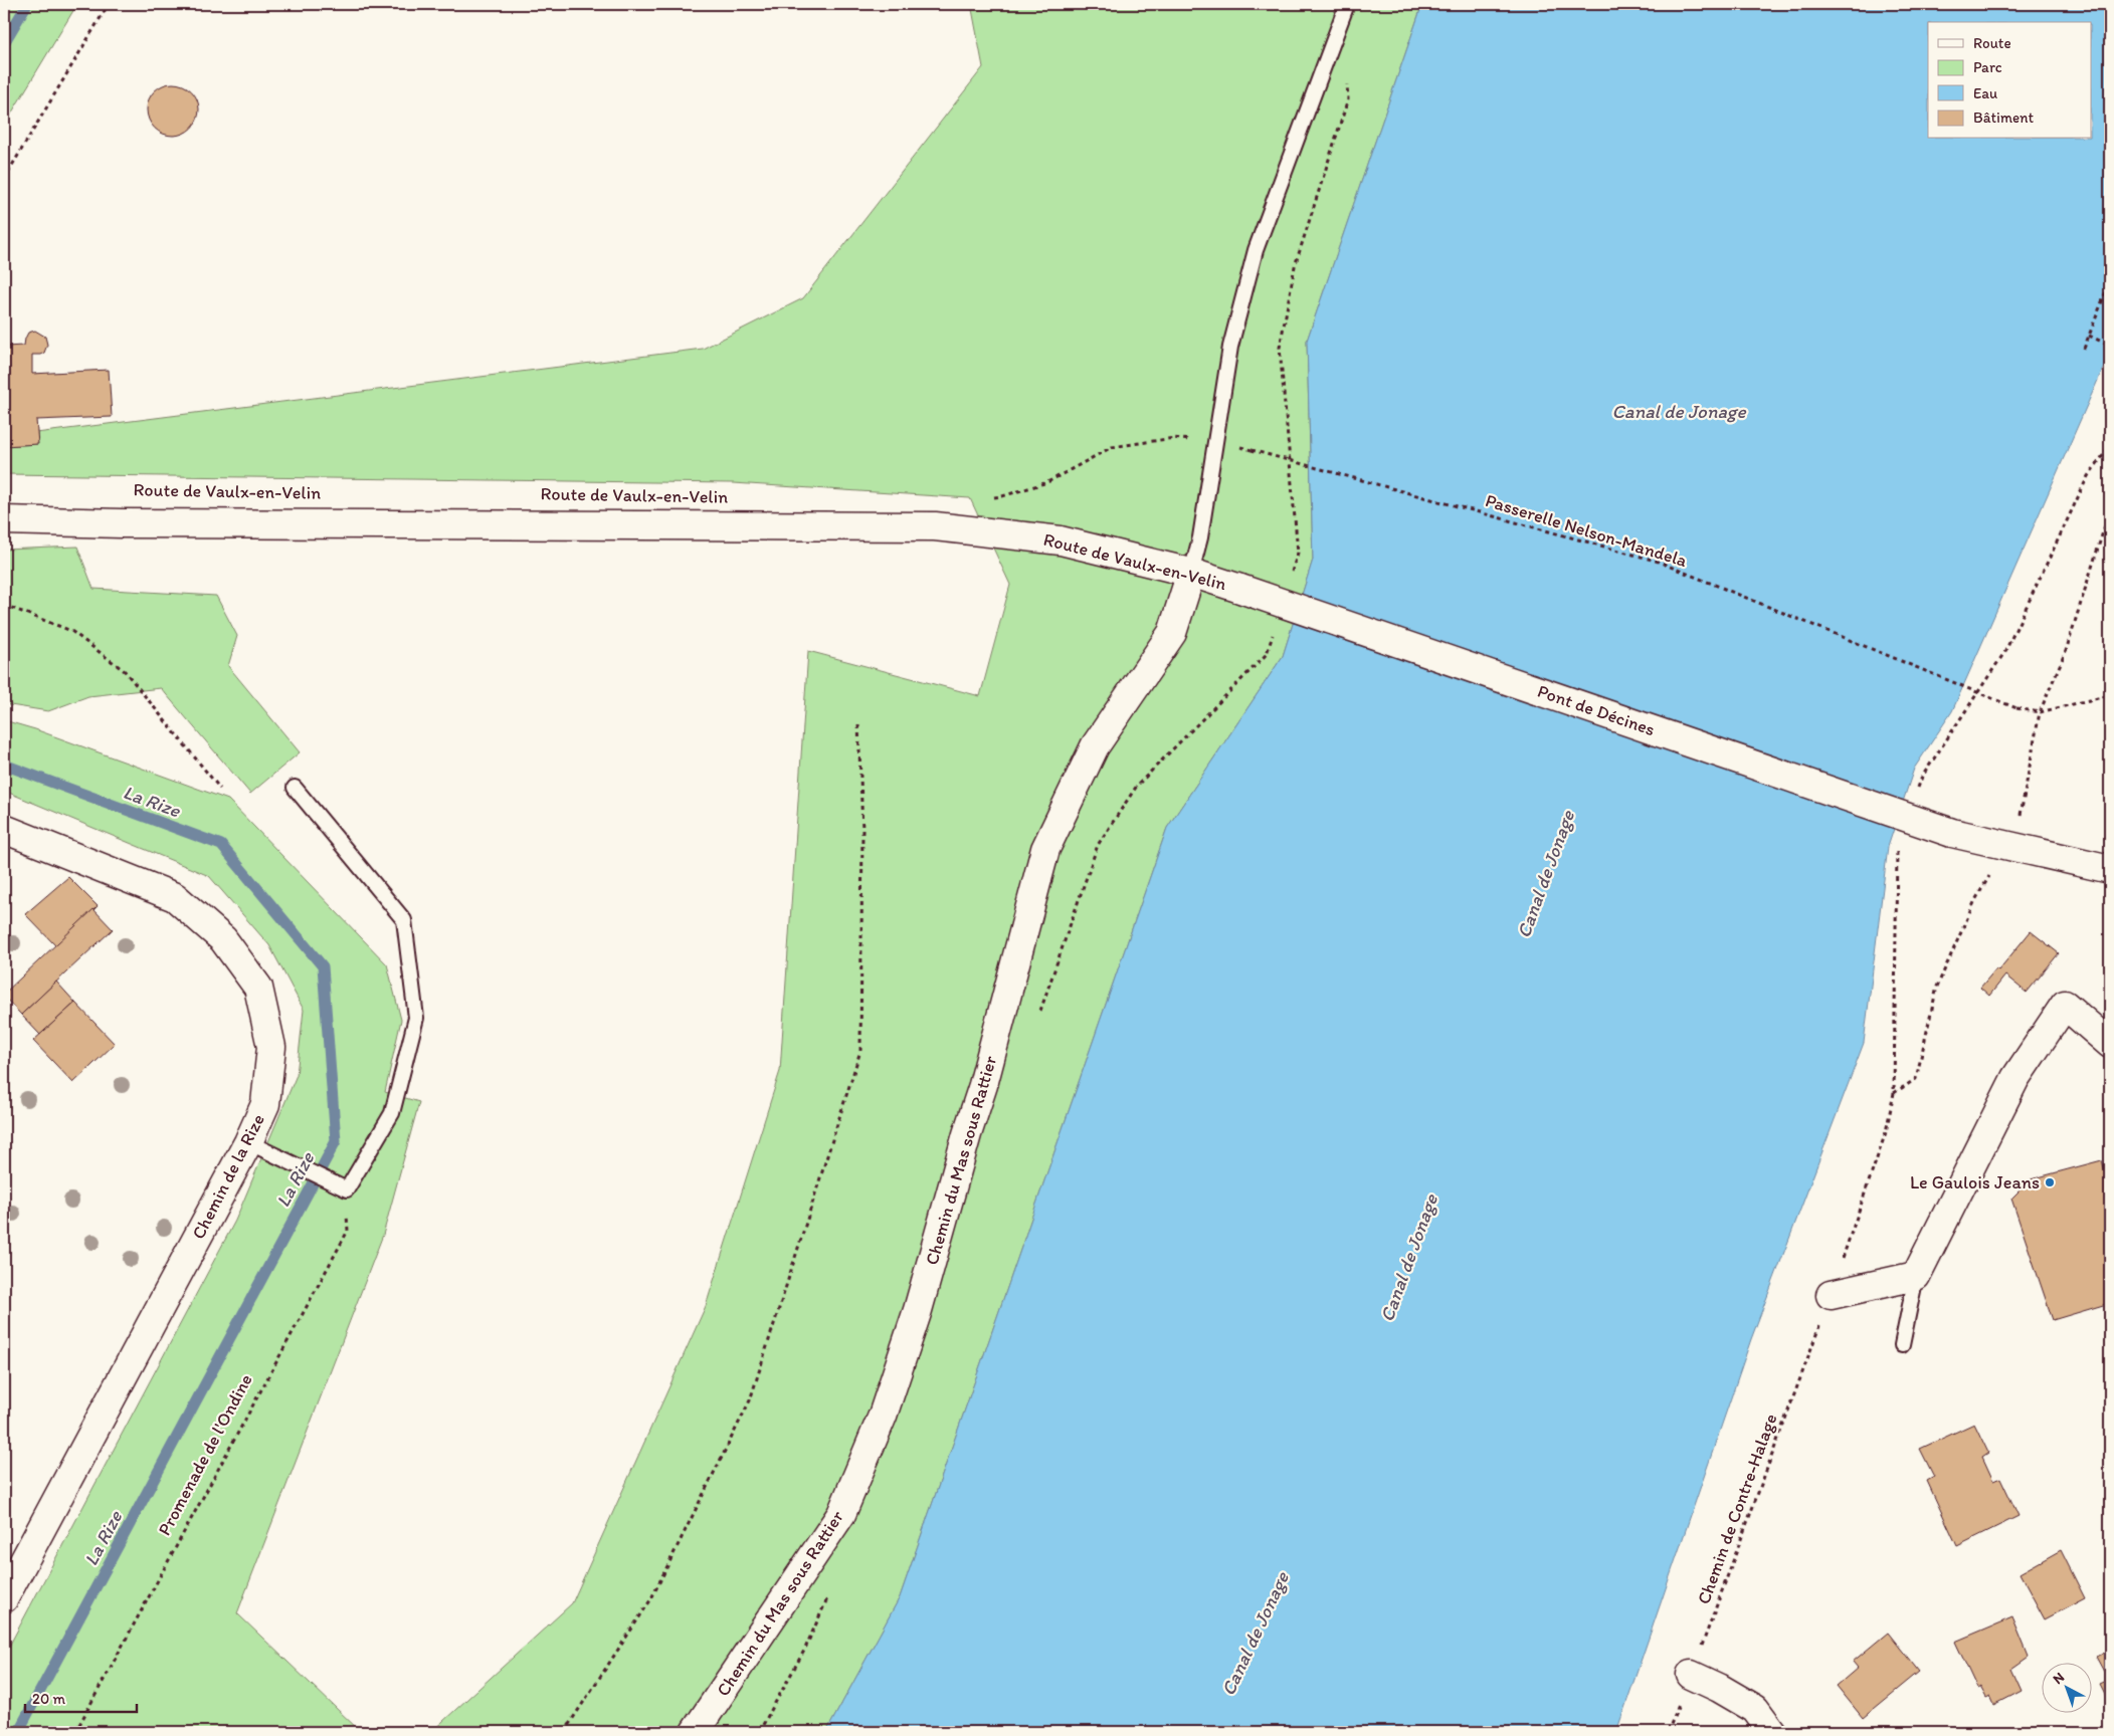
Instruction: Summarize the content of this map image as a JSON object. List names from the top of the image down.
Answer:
{
  "streets": {
    "street": [
      "Route de Vaulx-en-Velin",
      "Pont de Décines",
      "Chemin du Mas sous Rattier",
      "Chemin de la Rize"
    ],
    "path": ["Passerelle Nelson-Mandela", "Promenade de l'Ondine", "Chemin de Contre-Halage"]
  },
  "crossings": [
    ["Route de Vaulx-en-Velin", "Pont de Décines"],
    ["Route de Vaulx-en-Velin", "Chemin du Mas sous Rattier"]
  ],
  "water": ["Canal de Jonage", "La Rize"],
  "places": ["Le Gaulois Jeans"],
  "legend": [
    "Route",
    "Parc",
    "Eau",
    "Bâtiment"
  ],
  "scale_bar": "20 m",
  "north": "top left"
}
